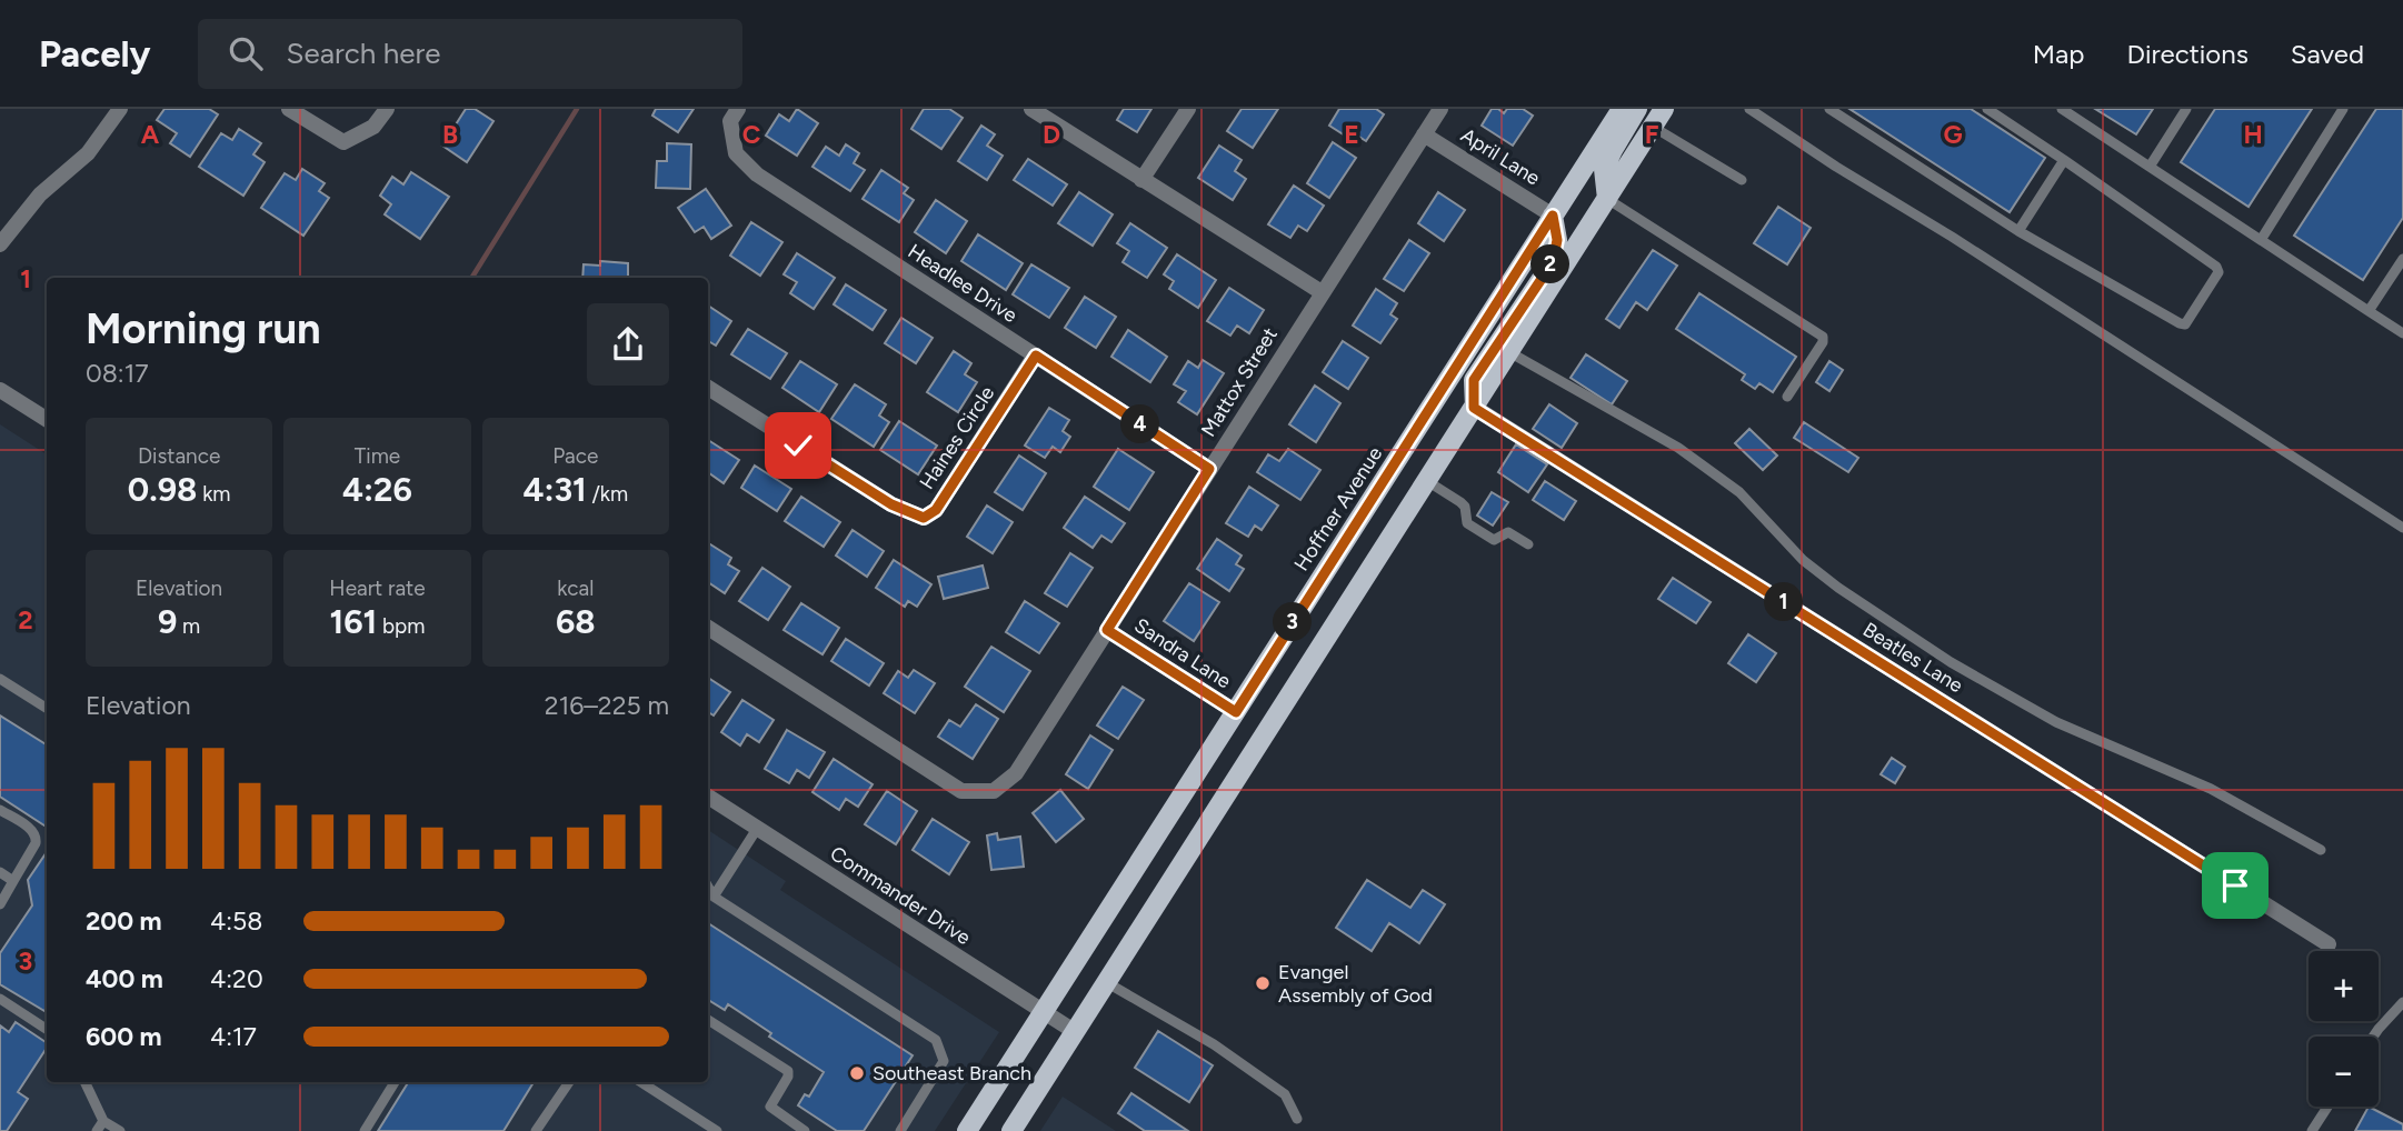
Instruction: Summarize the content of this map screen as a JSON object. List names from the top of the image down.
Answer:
{
  "streets": {
    "main road": ["Hoffner Avenue"],
    "street": [
      "April Lane",
      "Headlee Drive",
      "Mattox Street",
      "Haines Circle",
      "Sandra Lane",
      "Beatles Lane",
      "Commander Drive"
    ]
  },
  "crossings": [
    ["April Lane", "Mattox Street"],
    ["April Lane", "Hoffner Avenue"],
    ["Headlee Drive", "Mattox Street"],
    ["Headlee Drive", "Haines Circle"],
    ["Mattox Street", "Sandra Lane"],
    ["Hoffner Avenue", "Sandra Lane"],
    ["Hoffner Avenue", "Commander Drive"]
  ],
  "places": ["Evangel Assembly of God", "Southeast Branch"],
  "page": {
    "header": "Pacely",
    "search": "Search here",
    "nav": ["Map", "Directions", "Saved"],
    "pins": [
      "2",
      "4",
      "1",
      "3"
    ],
    "heading": ["Morning run", "08:17"],
    "stats": [
      ["Distance", "0.98 km"],
      ["Time", "4:26"],
      ["Pace", "4:31 /km"],
      ["Elevation", "9 m"],
      ["Heart rate", "161 bpm"],
      ["kcal", "68"]
    ],
    "chart": ["Elevation", "216–225 m"],
    "list": [
      {
        "name": "200 m",
        "note": "4:58"
      },
      {
        "name": "400 m",
        "note": "4:20"
      },
      {
        "name": "600 m",
        "note": "4:17"
      }
    ],
    "map_buttons": ["+", "−"]
  },
  "grid": {
    "columns": [
      "A",
      "B",
      "C",
      "D",
      "E",
      "F",
      "G",
      "H"
    ],
    "rows": ["1", "2", "3"]
  }
}
